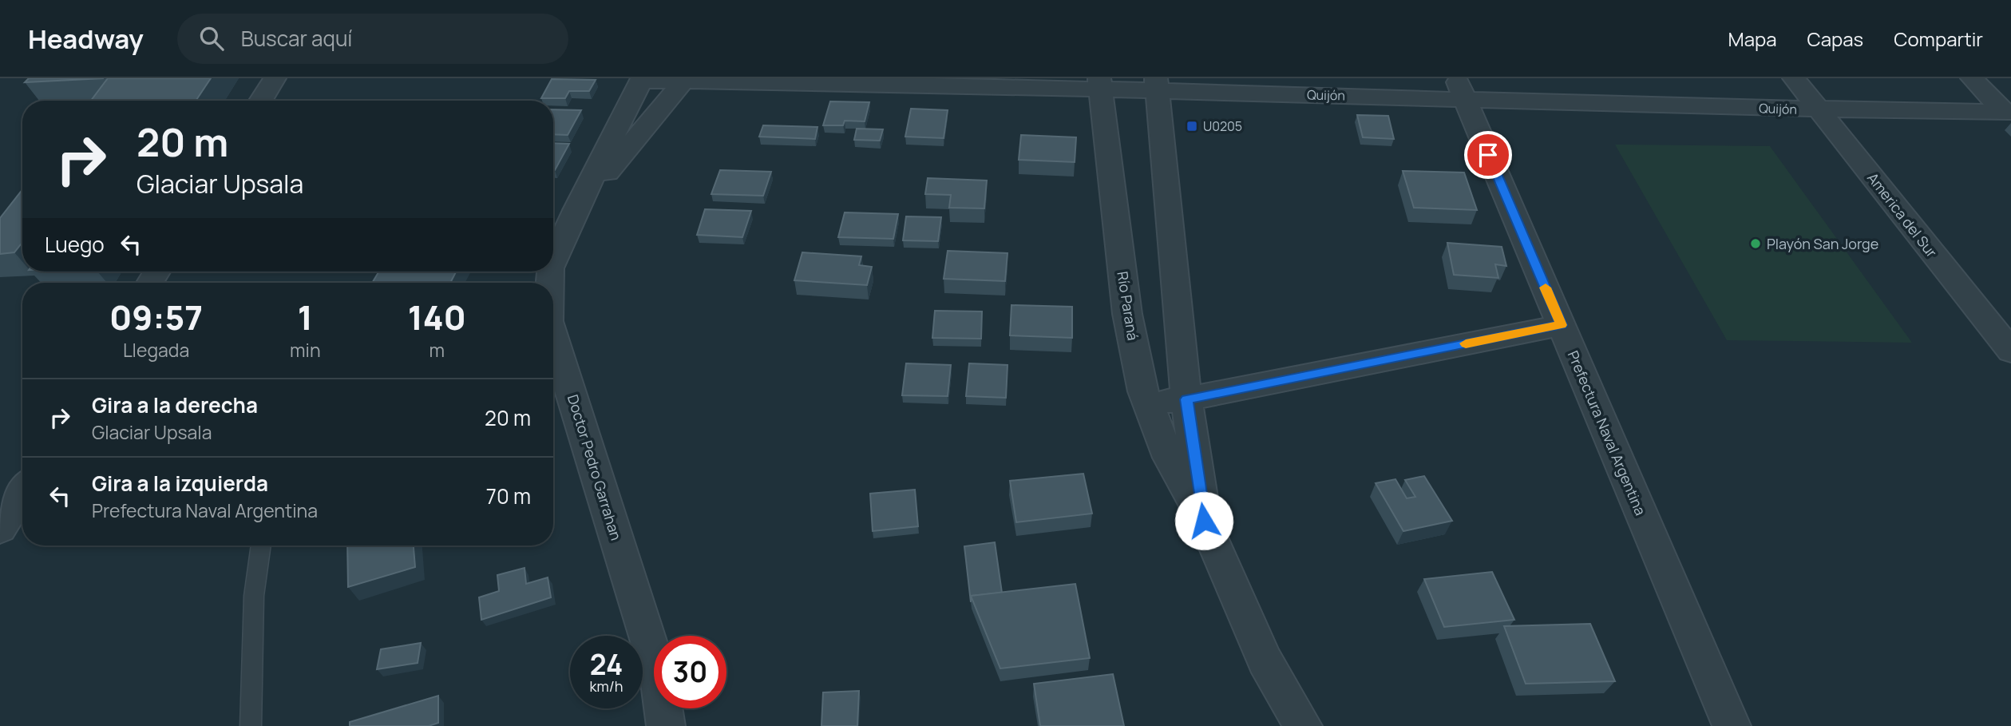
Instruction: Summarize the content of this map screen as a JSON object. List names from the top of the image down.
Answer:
{
  "streets": {
    "street": [
      "Quijón",
      "America del Sur",
      "Río Paraná",
      "Prefectura Naval Argentina",
      "Doctor Pedro Garrahan"
    ]
  },
  "crossings": [
    ["Quijón", "America del Sur"],
    ["Quijón", "Río Paraná"],
    ["Quijón", "Prefectura Naval Argentina"],
    ["Quijón", "Doctor Pedro Garrahan"]
  ],
  "places": {
    "transit": ["U0205"],
    "other": ["Playón San Jorge"]
  },
  "page": {
    "header": "Headway",
    "search": "Buscar aquí",
    "nav": ["Mapa", "Capas", "Compartir"],
    "turn": ["20 m", "Glaciar Upsala"],
    "then": "Luego",
    "eta": [
      "09:57",
      "Llegada",
      "1",
      "min",
      "140",
      "m"
    ],
    "list": [
      {
        "name": "Gira a la derecha",
        "note": "Glaciar Upsala",
        "value": "20 m"
      },
      {
        "name": "Gira a la izquierda",
        "note": "Prefectura Naval Argentina",
        "value": "70 m"
      }
    ],
    "speed": "24 km/h",
    "limit": "30"
  }
}
